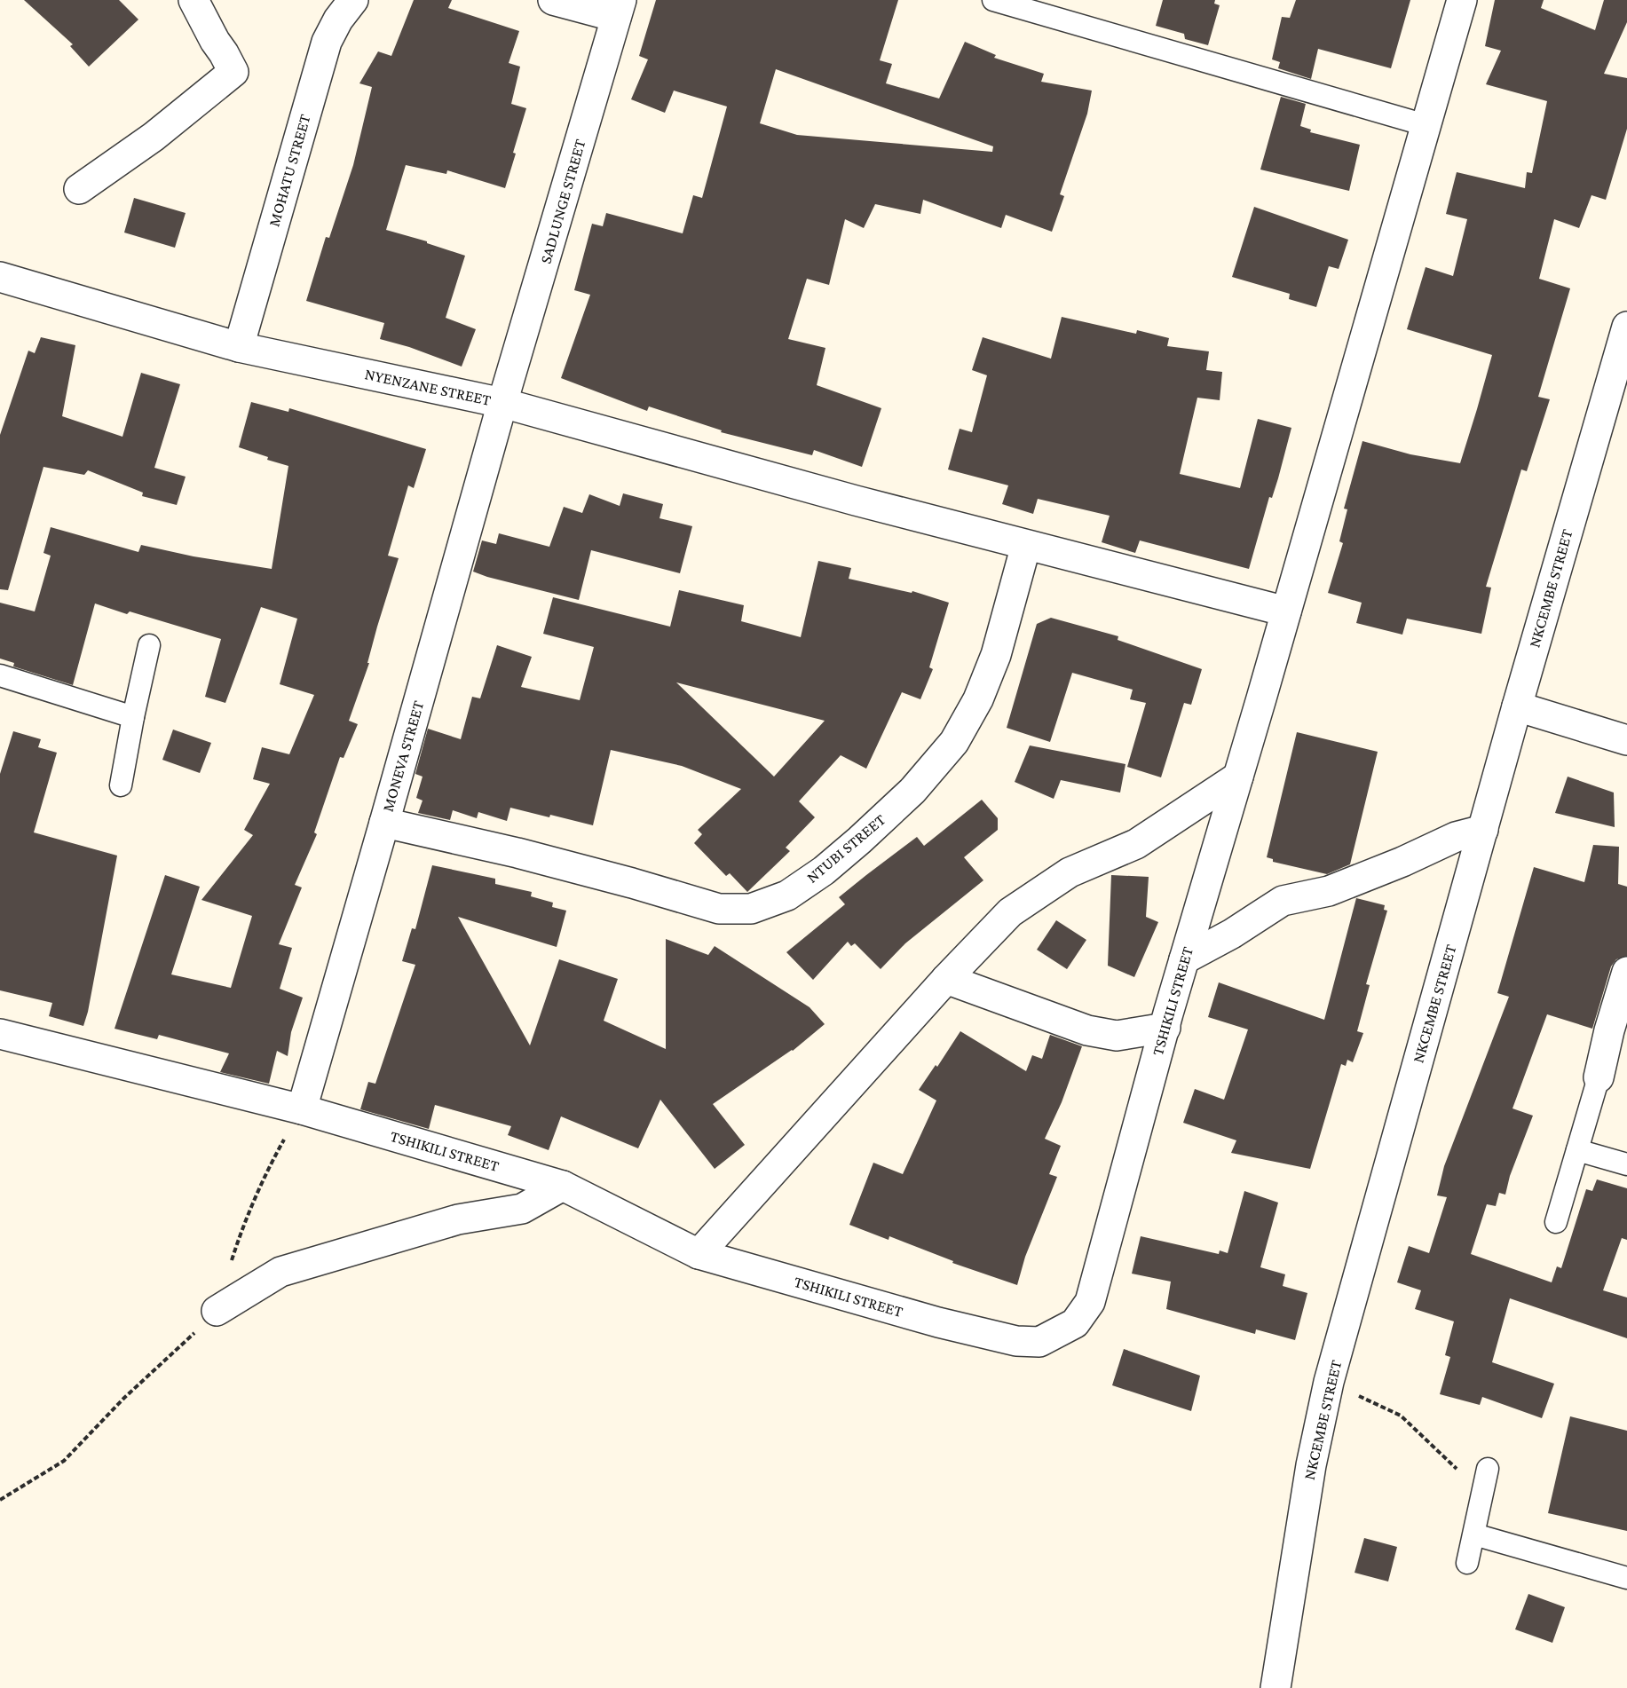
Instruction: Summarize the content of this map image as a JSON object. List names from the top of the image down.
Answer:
{
  "streets": {
    "street": [
      "MOHATU STREET",
      "SADLUNGE STREET",
      "NYENZANE STREET",
      "NKCEMBE STREET",
      "MONEVA STREET",
      "NTUBI STREET",
      "TSHIKILI STREET"
    ]
  },
  "crossings": [
    ["MOHATU STREET", "NYENZANE STREET"],
    ["SADLUNGE STREET", "NYENZANE STREET"],
    ["SADLUNGE STREET", "MONEVA STREET"],
    ["NYENZANE STREET", "MONEVA STREET"],
    ["NYENZANE STREET", "NTUBI STREET"],
    ["NYENZANE STREET", "TSHIKILI STREET"],
    ["MONEVA STREET", "NTUBI STREET"],
    ["MONEVA STREET", "TSHIKILI STREET"]
  ]
}
